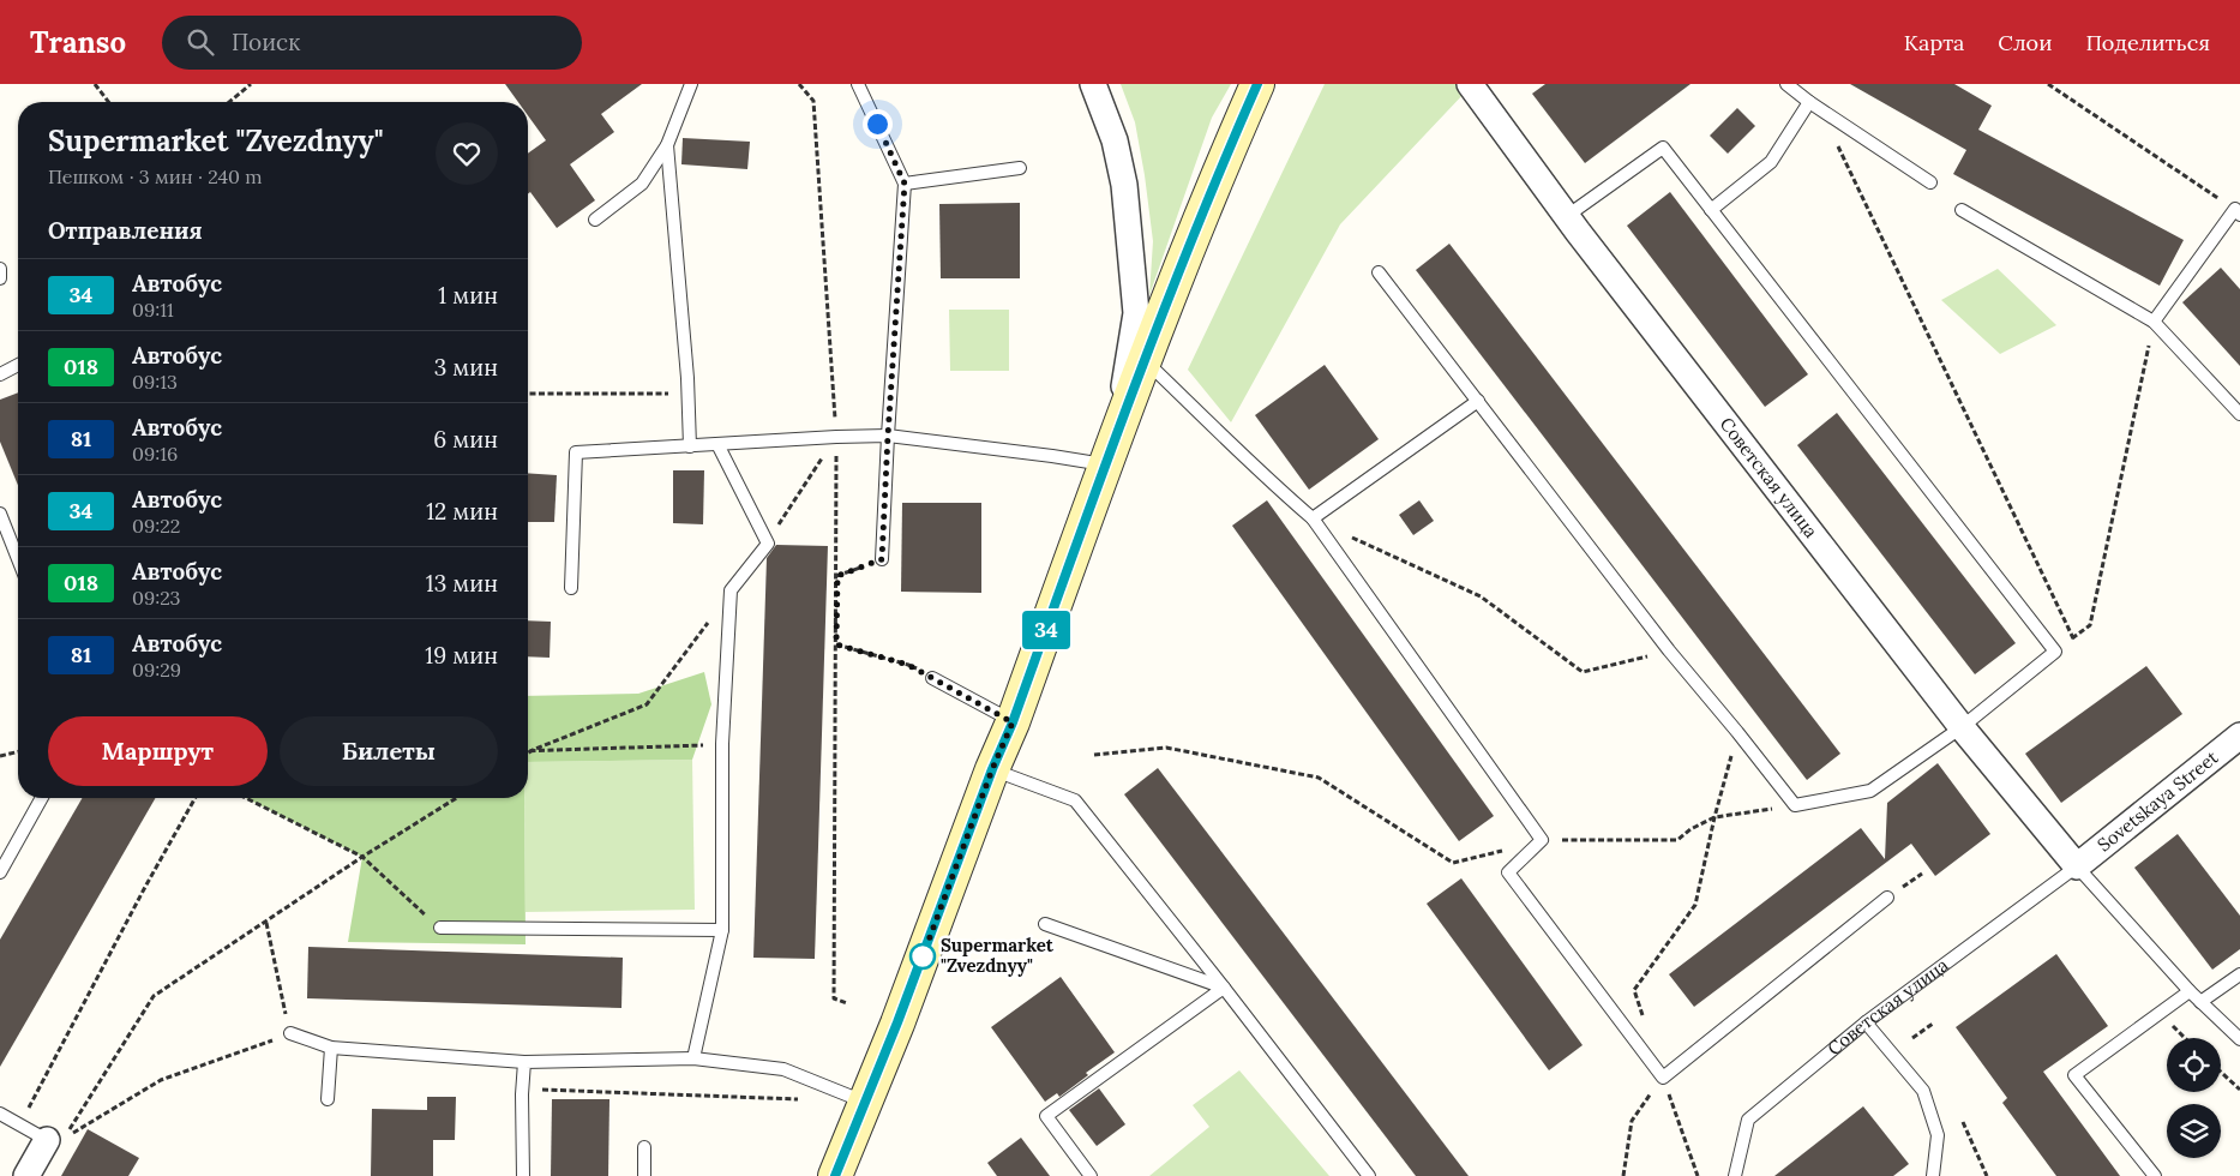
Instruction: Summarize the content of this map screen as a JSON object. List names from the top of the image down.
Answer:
{
  "streets": {
    "street": ["Советская улица", "Sovetskaya Street"]
  },
  "crossings": [
    ["Советская улица", "Sovetskaya Street"]
  ],
  "places": ["Supermarket \"Zvezdnyy\""],
  "lines": ["bus line 34"],
  "page": {
    "header": "Transo",
    "search": "Поиск",
    "nav": ["Карта", "Слои", "Поделиться"],
    "on_map": "34",
    "heading": [
      ["Supermarket \"Zvezdnyy\"", "Пешком · 3 мин · 240 m"],
      "Отправления"
    ],
    "list": [
      {
        "mark": "34",
        "name": "Автобус",
        "note": "09:11",
        "value": "1 мин"
      },
      {
        "mark": "018",
        "name": "Автобус",
        "note": "09:13",
        "value": "3 мин"
      },
      {
        "mark": "81",
        "name": "Автобус",
        "note": "09:16",
        "value": "6 мин"
      },
      {
        "mark": "34",
        "name": "Автобус",
        "note": "09:22",
        "value": "12 мин"
      },
      {
        "mark": "018",
        "name": "Автобус",
        "note": "09:23",
        "value": "13 мин"
      },
      {
        "mark": "81",
        "name": "Автобус",
        "note": "09:29",
        "value": "19 мин"
      }
    ],
    "buttons": ["Маршрут", "Билеты"]
  }
}
